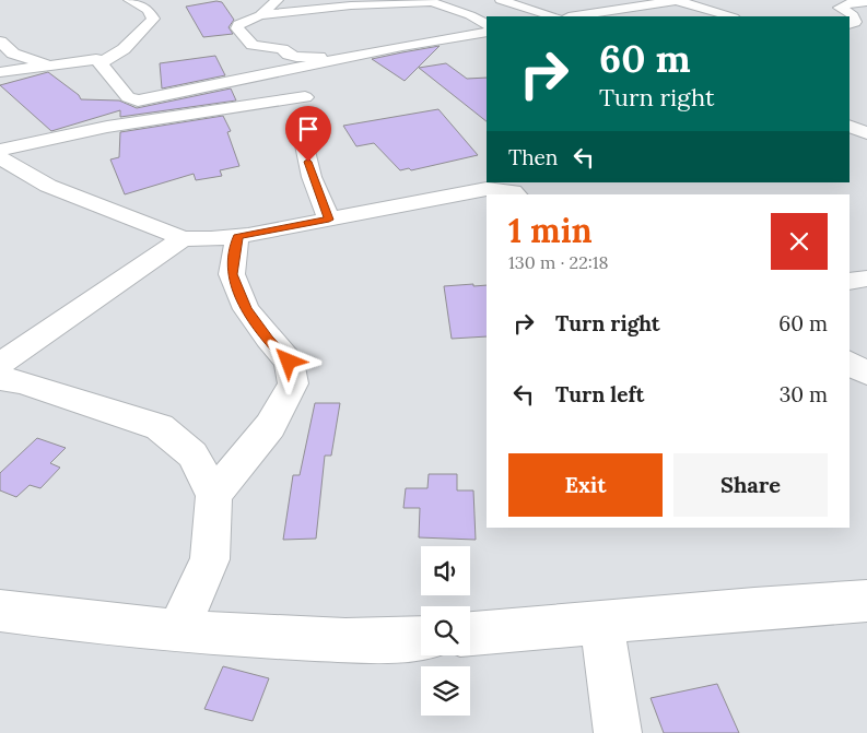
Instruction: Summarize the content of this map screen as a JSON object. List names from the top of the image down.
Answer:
{
  "page": {
    "turn": ["60 m", "Turn right"],
    "then": "Then",
    "heading": ["1 min", "130 m · 22:18"],
    "list": [
      {
        "name": "Turn right",
        "value": "60 m"
      },
      {
        "name": "Turn left",
        "value": "30 m"
      }
    ],
    "buttons": ["Exit", "Share"]
  }
}
